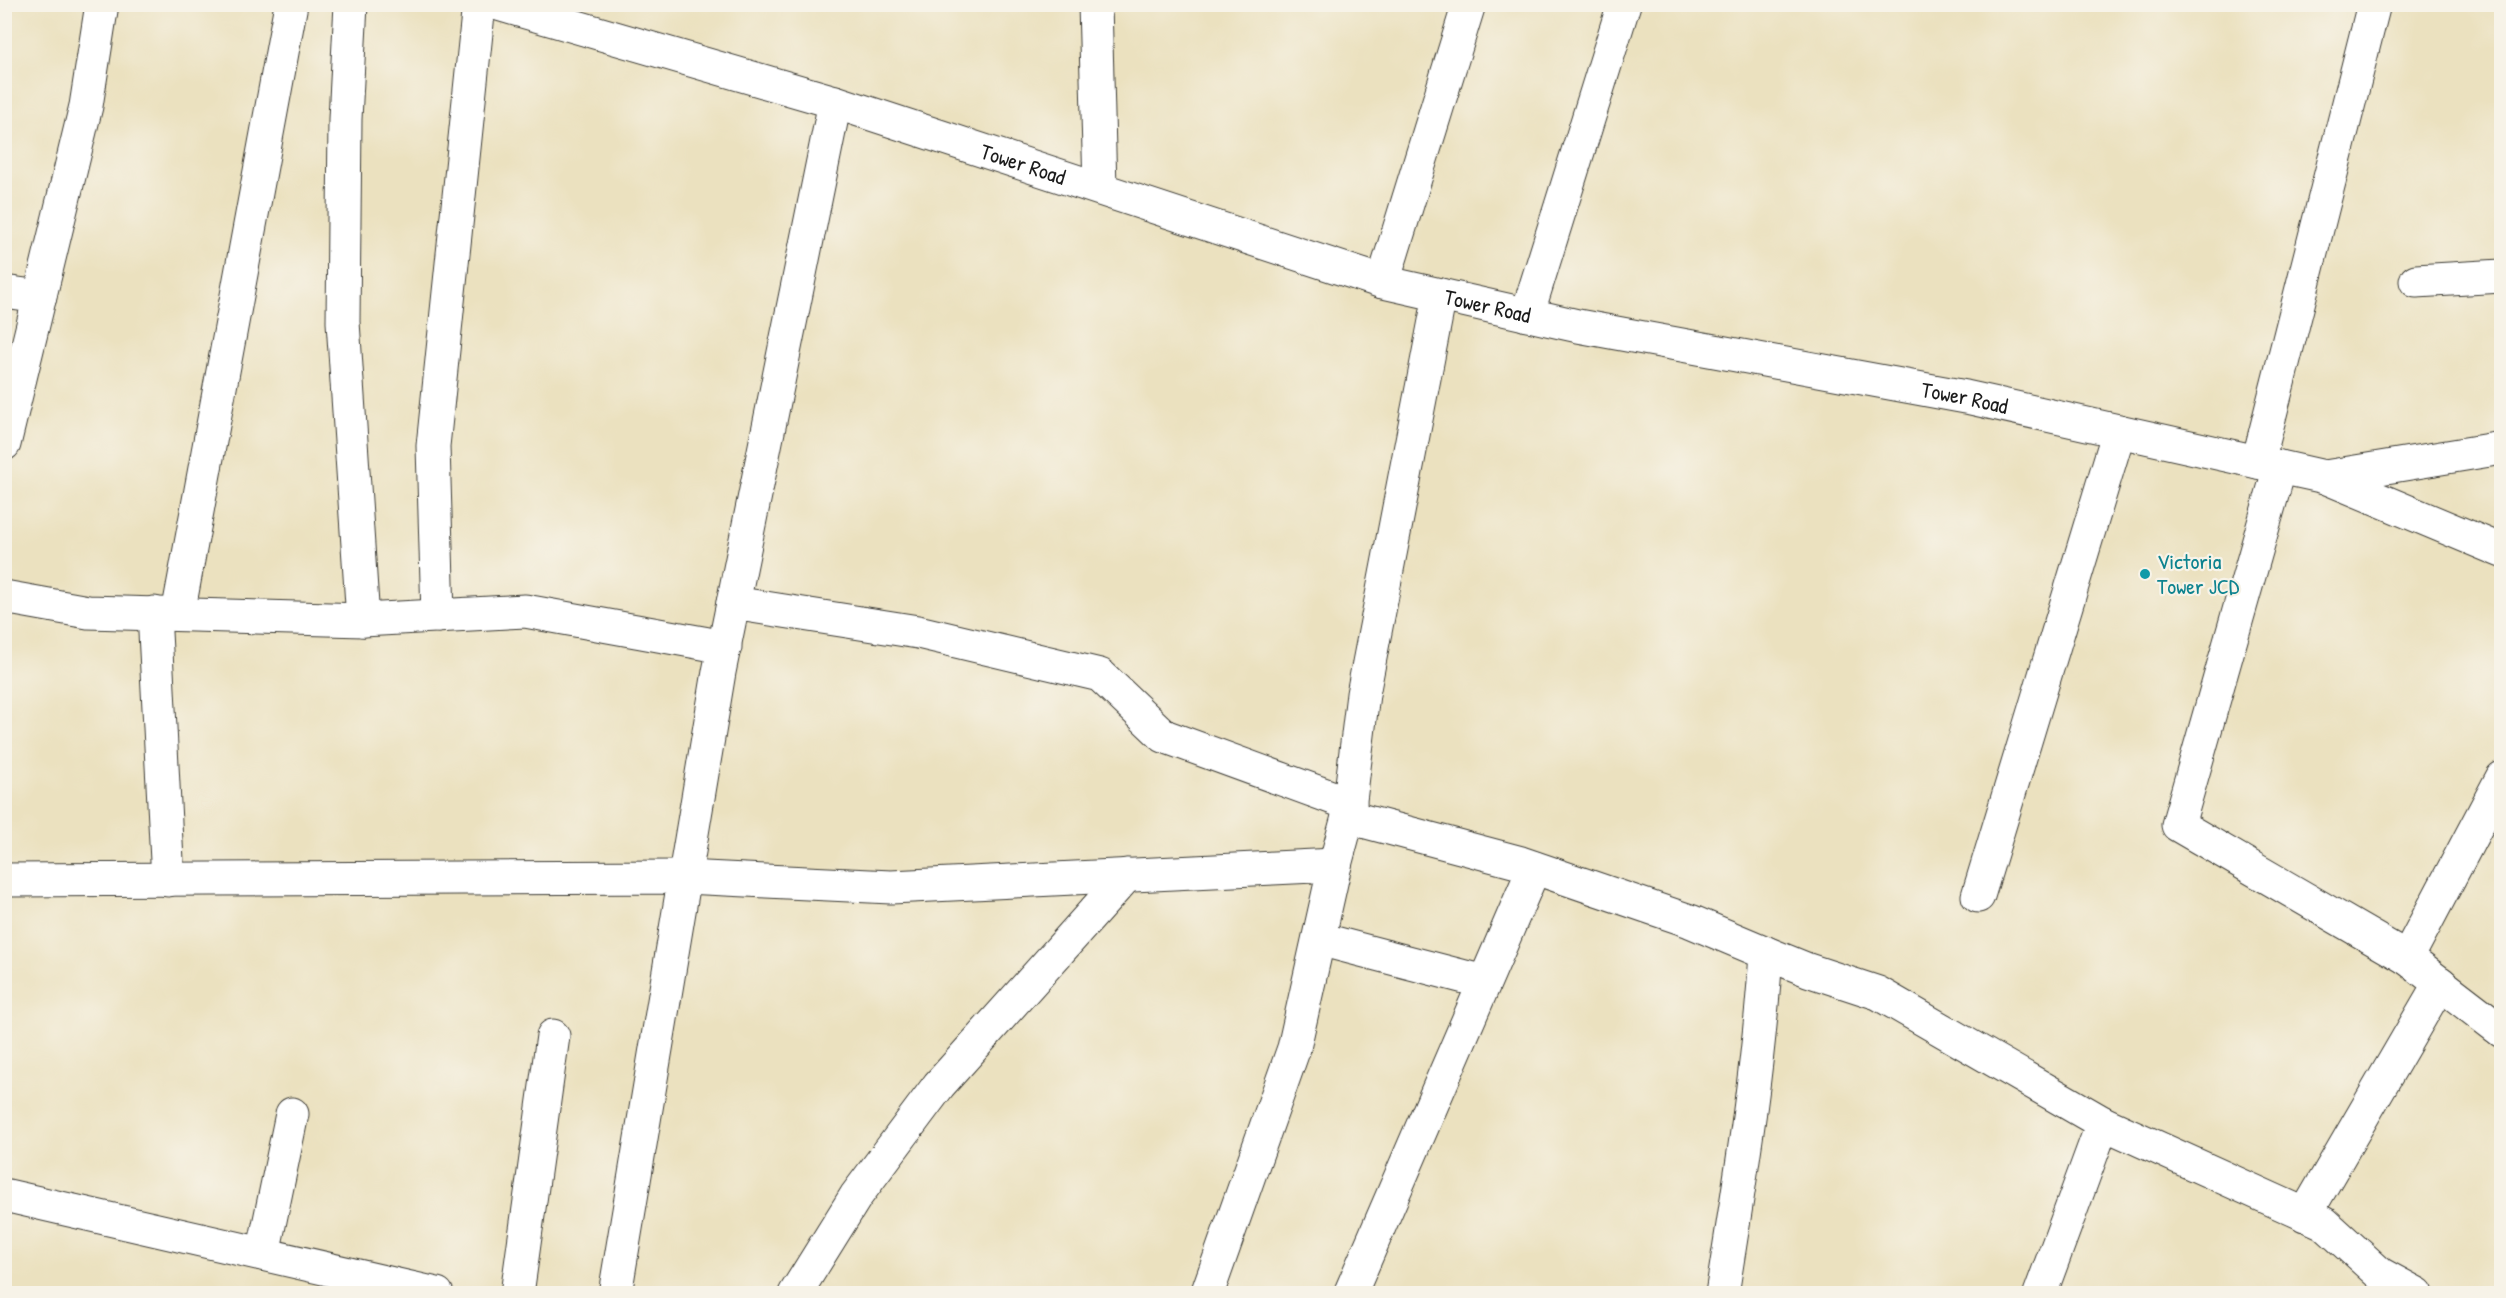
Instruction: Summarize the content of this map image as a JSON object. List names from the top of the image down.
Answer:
{
  "streets": {
    "street": ["Tower Road"]
  },
  "places": ["Victoria Tower JCD"]
}
